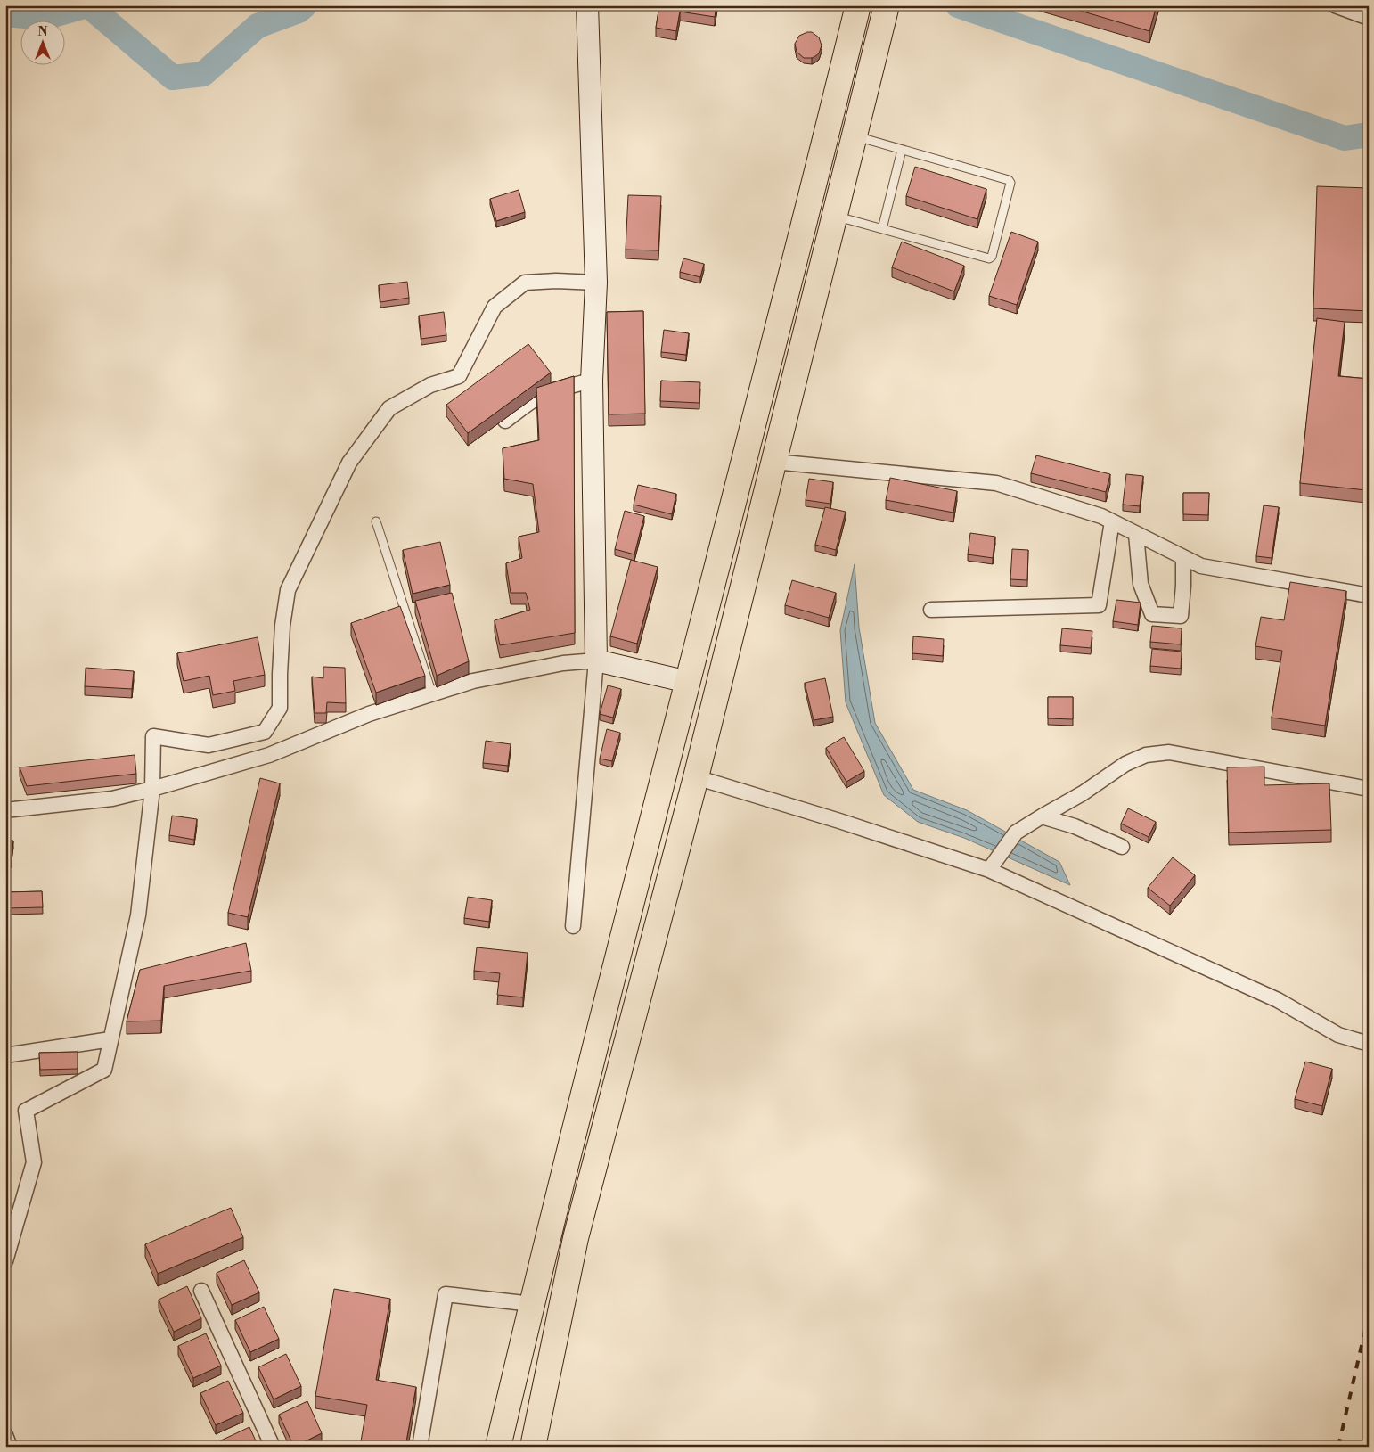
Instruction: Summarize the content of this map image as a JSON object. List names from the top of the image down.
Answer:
{
  "north": "top"
}
